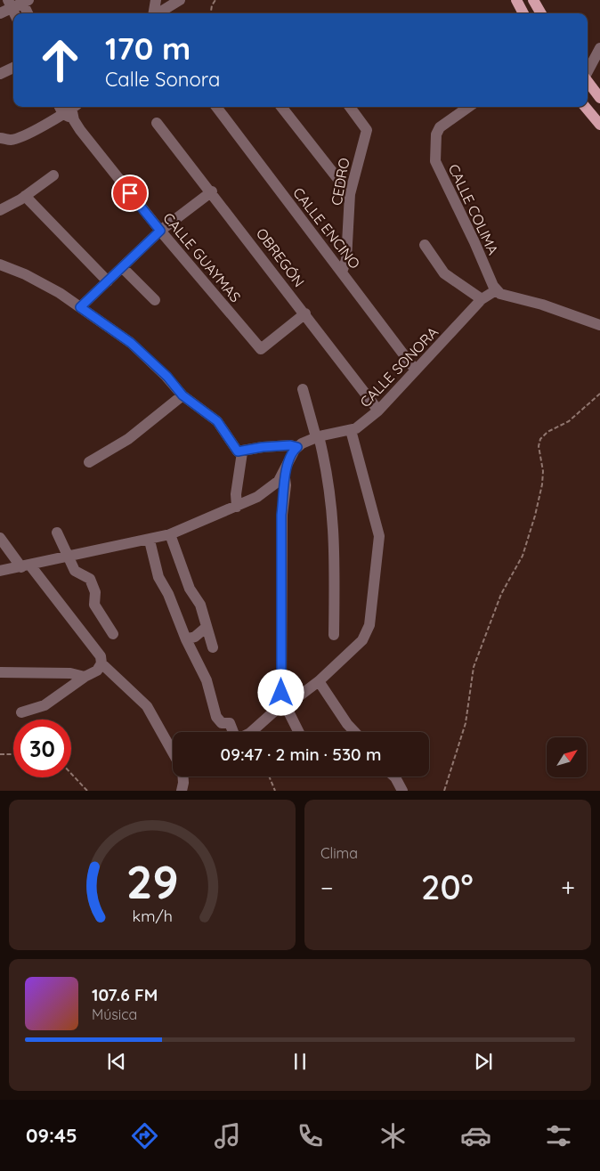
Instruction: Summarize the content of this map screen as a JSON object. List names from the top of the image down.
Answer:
{
  "streets": {
    "street": [
      "CEDRO",
      "CALLE COLIMA",
      "CALLE ENCINO",
      "CALLE GUAYMAS",
      "OBREGÓN",
      "CALLE SONORA"
    ]
  },
  "crossings": [
    ["CEDRO", "CALLE ENCINO"],
    ["CALLE COLIMA", "CALLE SONORA"],
    ["CALLE ENCINO", "CALLE SONORA"],
    ["CALLE GUAYMAS", "OBREGÓN"],
    ["OBREGÓN", "CALLE SONORA"]
  ],
  "north": "top right",
  "page": {
    "turn": ["170 m", "Calle Sonora"],
    "limit": "30",
    "trip": "09:47 · 2 min · 530 m",
    "tile": "Clima",
    "heat": ["−", "20°", "+"],
    "song": ["107.6 FM", "Música"],
    "tabs": "09:45",
    "gauge": ["29", "km/h"]
  }
}
